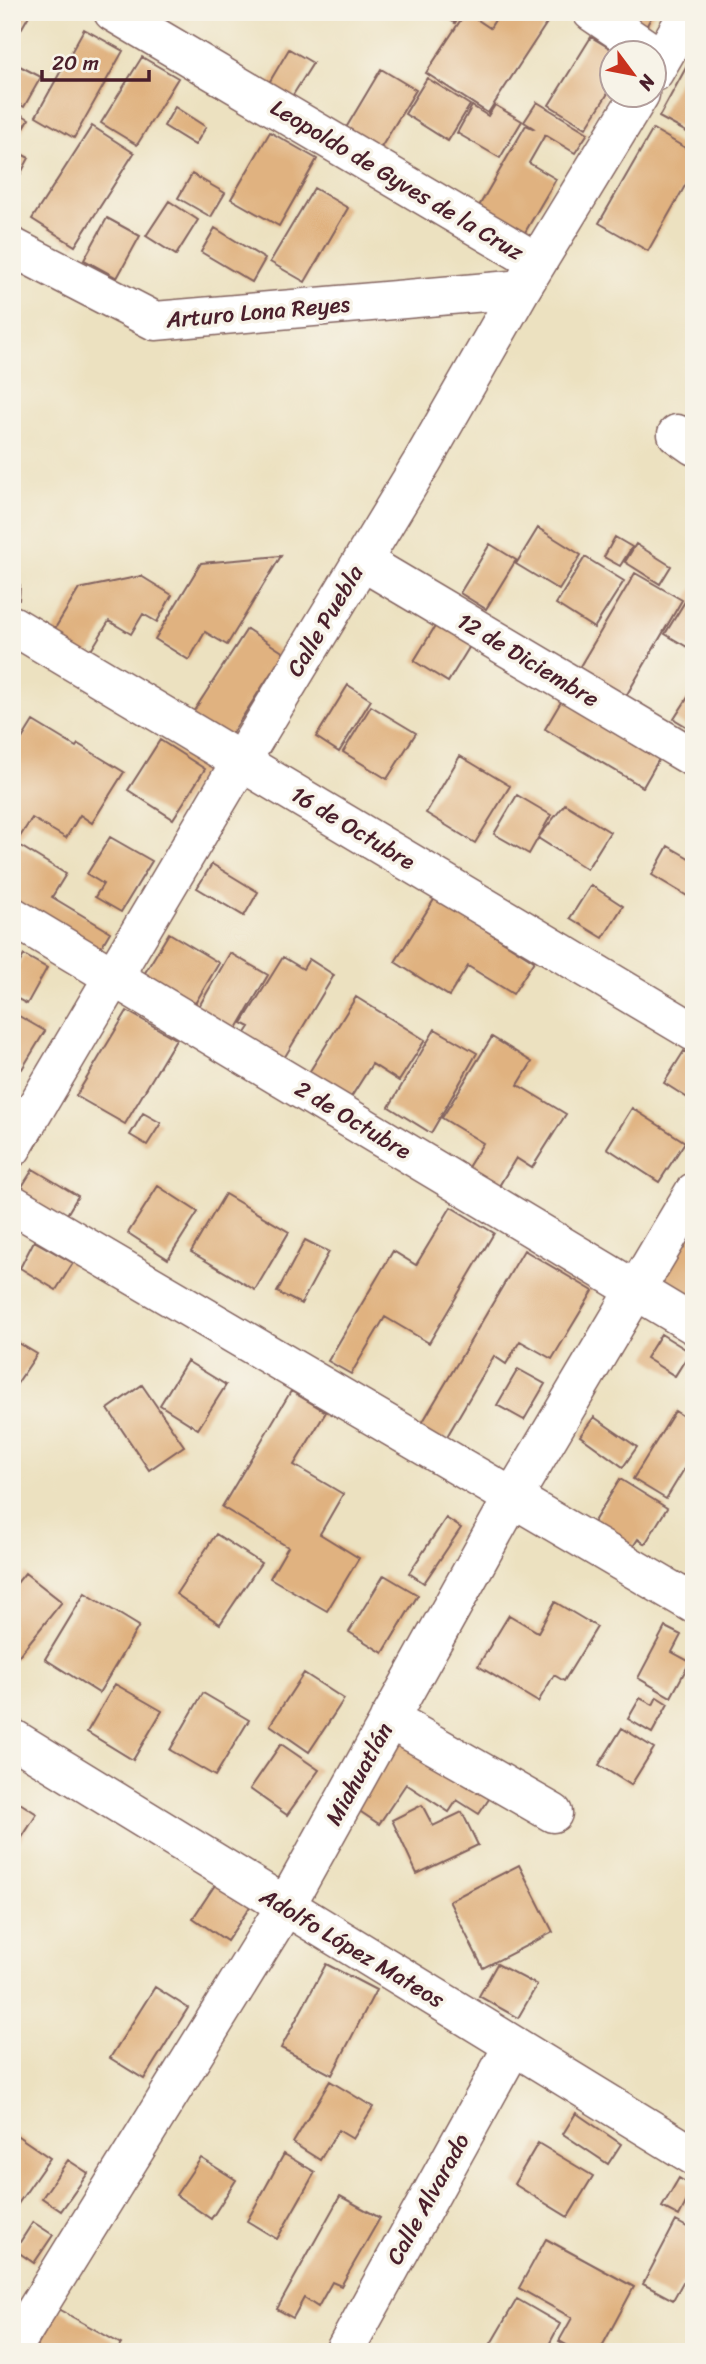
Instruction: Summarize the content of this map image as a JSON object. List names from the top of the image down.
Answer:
{
  "streets": {
    "street": [
      "Leopoldo de Gyves de la Cruz",
      "Arturo Lona Reyes",
      "Calle Puebla",
      "12 de Diciembre",
      "16 de Octubre",
      "2 de Octubre",
      "Miahuatlán",
      "Adolfo López Mateos",
      "Calle Alvarado"
    ]
  },
  "crossings": [
    ["Leopoldo de Gyves de la Cruz", "Arturo Lona Reyes"],
    ["Leopoldo de Gyves de la Cruz", "Calle Puebla"],
    ["Arturo Lona Reyes", "Calle Puebla"],
    ["Calle Puebla", "12 de Diciembre"],
    ["Calle Puebla", "16 de Octubre"],
    ["Calle Puebla", "2 de Octubre"],
    ["2 de Octubre", "Miahuatlán"],
    ["Miahuatlán", "Adolfo López Mateos"],
    ["Adolfo López Mateos", "Calle Alvarado"]
  ],
  "scale_bar": "20 m",
  "north": "bottom right"
}
